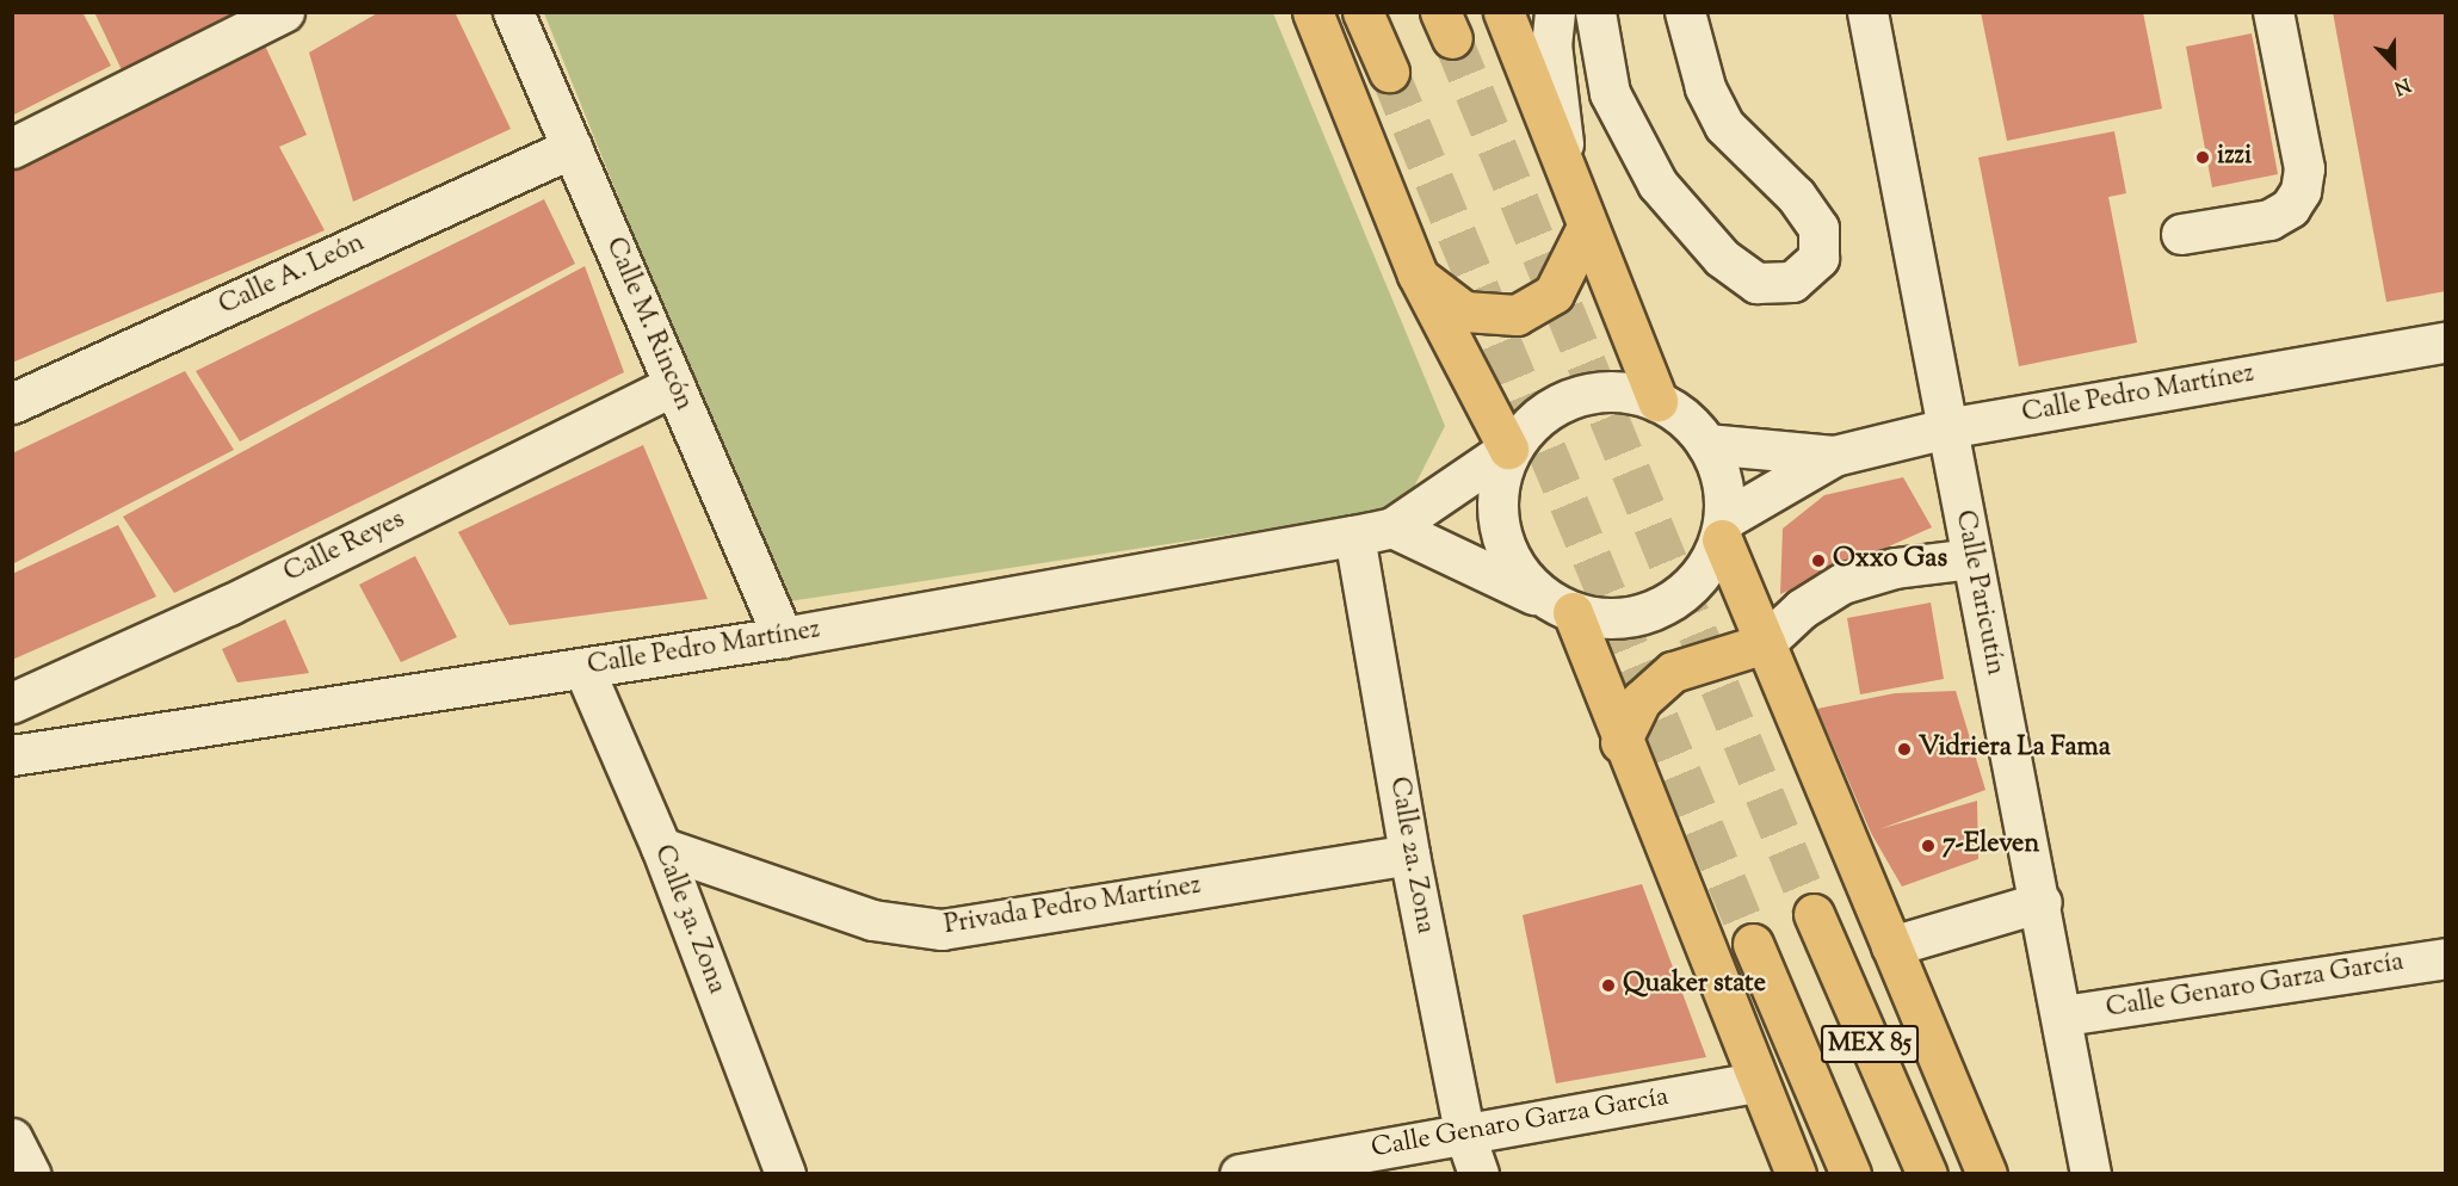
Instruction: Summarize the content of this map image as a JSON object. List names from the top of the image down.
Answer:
{
  "streets": {
    "highway": ["MEX 85"],
    "street": [
      "Calle A. León",
      "Calle M. Rincón",
      "Calle Pedro Martínez",
      "Calle Reyes",
      "Calle Paricutín",
      "Calle 2a. Zona",
      "Privada Pedro Martínez",
      "Calle 3a. Zona",
      "Calle Genaro Garza García"
    ]
  },
  "crossings": [
    ["Calle A. León", "Calle M. Rincón"],
    ["Calle M. Rincón", "Calle Pedro Martínez"],
    ["Calle M. Rincón", "Calle Reyes"],
    ["Calle Pedro Martínez", "Calle Paricutín"],
    ["Calle Pedro Martínez", "Calle 2a. Zona"],
    ["Calle Pedro Martínez", "Calle 3a. Zona"],
    ["Calle Paricutín", "Calle Genaro Garza García"],
    ["Calle 2a. Zona", "Privada Pedro Martínez"],
    ["Calle 2a. Zona", "Calle Genaro Garza García"],
    ["Privada Pedro Martínez", "Calle 3a. Zona"]
  ],
  "places": [
    "izzi",
    "Oxxo Gas",
    "Vidriera La Fama",
    "7-Eleven",
    "Quaker state"
  ],
  "north": "bottom"
}
